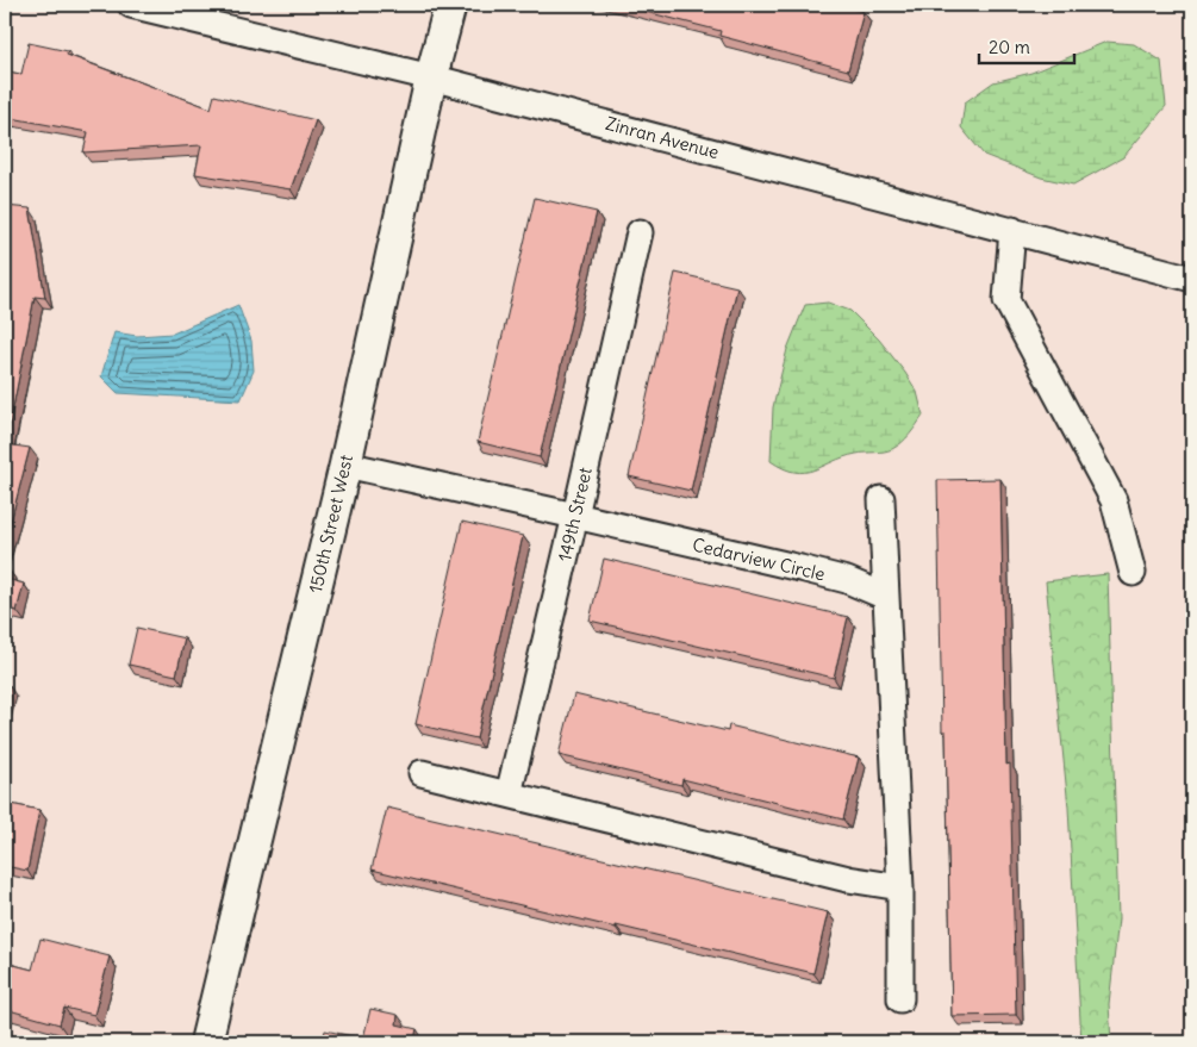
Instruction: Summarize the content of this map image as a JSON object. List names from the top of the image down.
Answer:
{
  "streets": {
    "street": [
      "Zinran Avenue",
      "149th Street",
      "150th Street West",
      "Cedarview Circle"
    ]
  },
  "crossings": [
    ["Zinran Avenue", "150th Street West"],
    ["149th Street", "Cedarview Circle"],
    ["150th Street West", "Cedarview Circle"]
  ],
  "scale_bar": "20 m"
}
